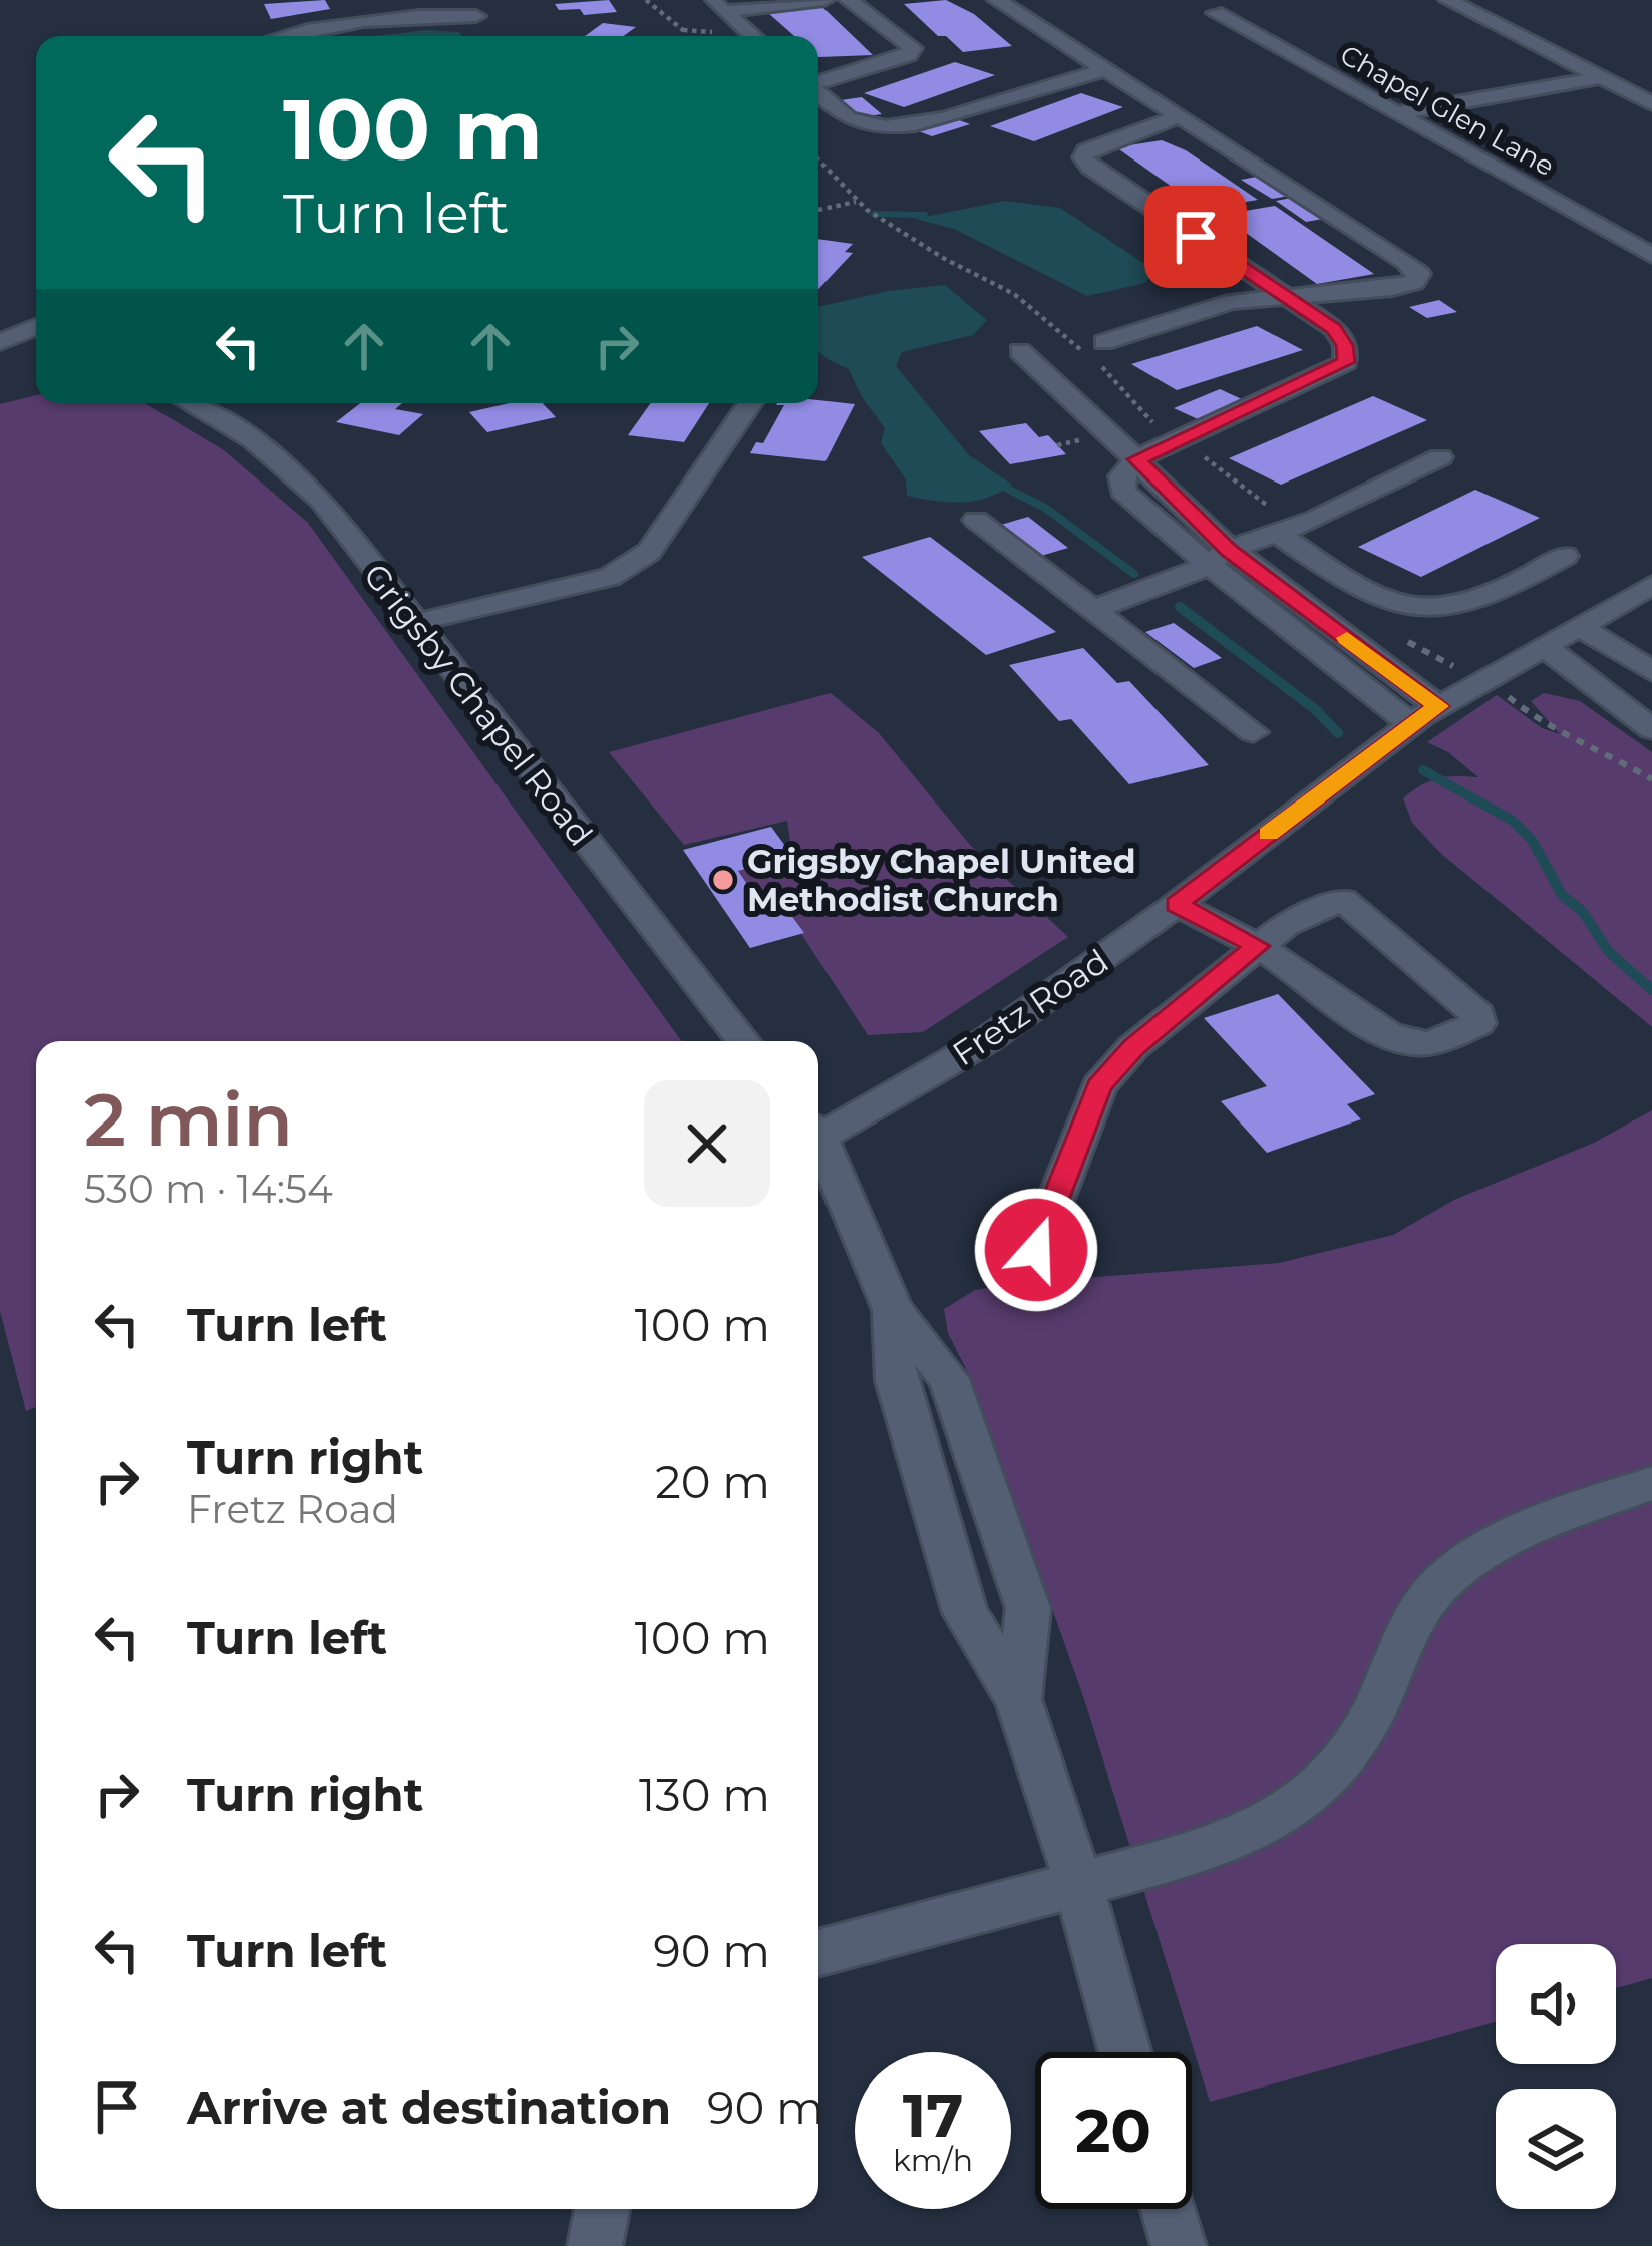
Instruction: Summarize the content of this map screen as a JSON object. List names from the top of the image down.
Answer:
{
  "streets": {
    "street": ["Chapel Glen Lane", "Grigsby Chapel Road", "Fretz Road"]
  },
  "places": ["Grigsby Chapel United Methodist Church"],
  "page": {
    "turn": ["100 m", "Turn left"],
    "heading": ["2 min", "530 m · 14:54"],
    "list": [
      {
        "name": "Turn left",
        "value": "100 m"
      },
      {
        "name": "Turn right",
        "note": "Fretz Road",
        "value": "20 m"
      },
      {
        "name": "Turn left",
        "value": "100 m"
      },
      {
        "name": "Turn right",
        "value": "130 m"
      },
      {
        "name": "Turn left",
        "value": "90 m"
      },
      {
        "name": "Arrive at destination",
        "value": "90 m"
      }
    ],
    "speed": "17 km/h",
    "limit": "20"
  }
}
